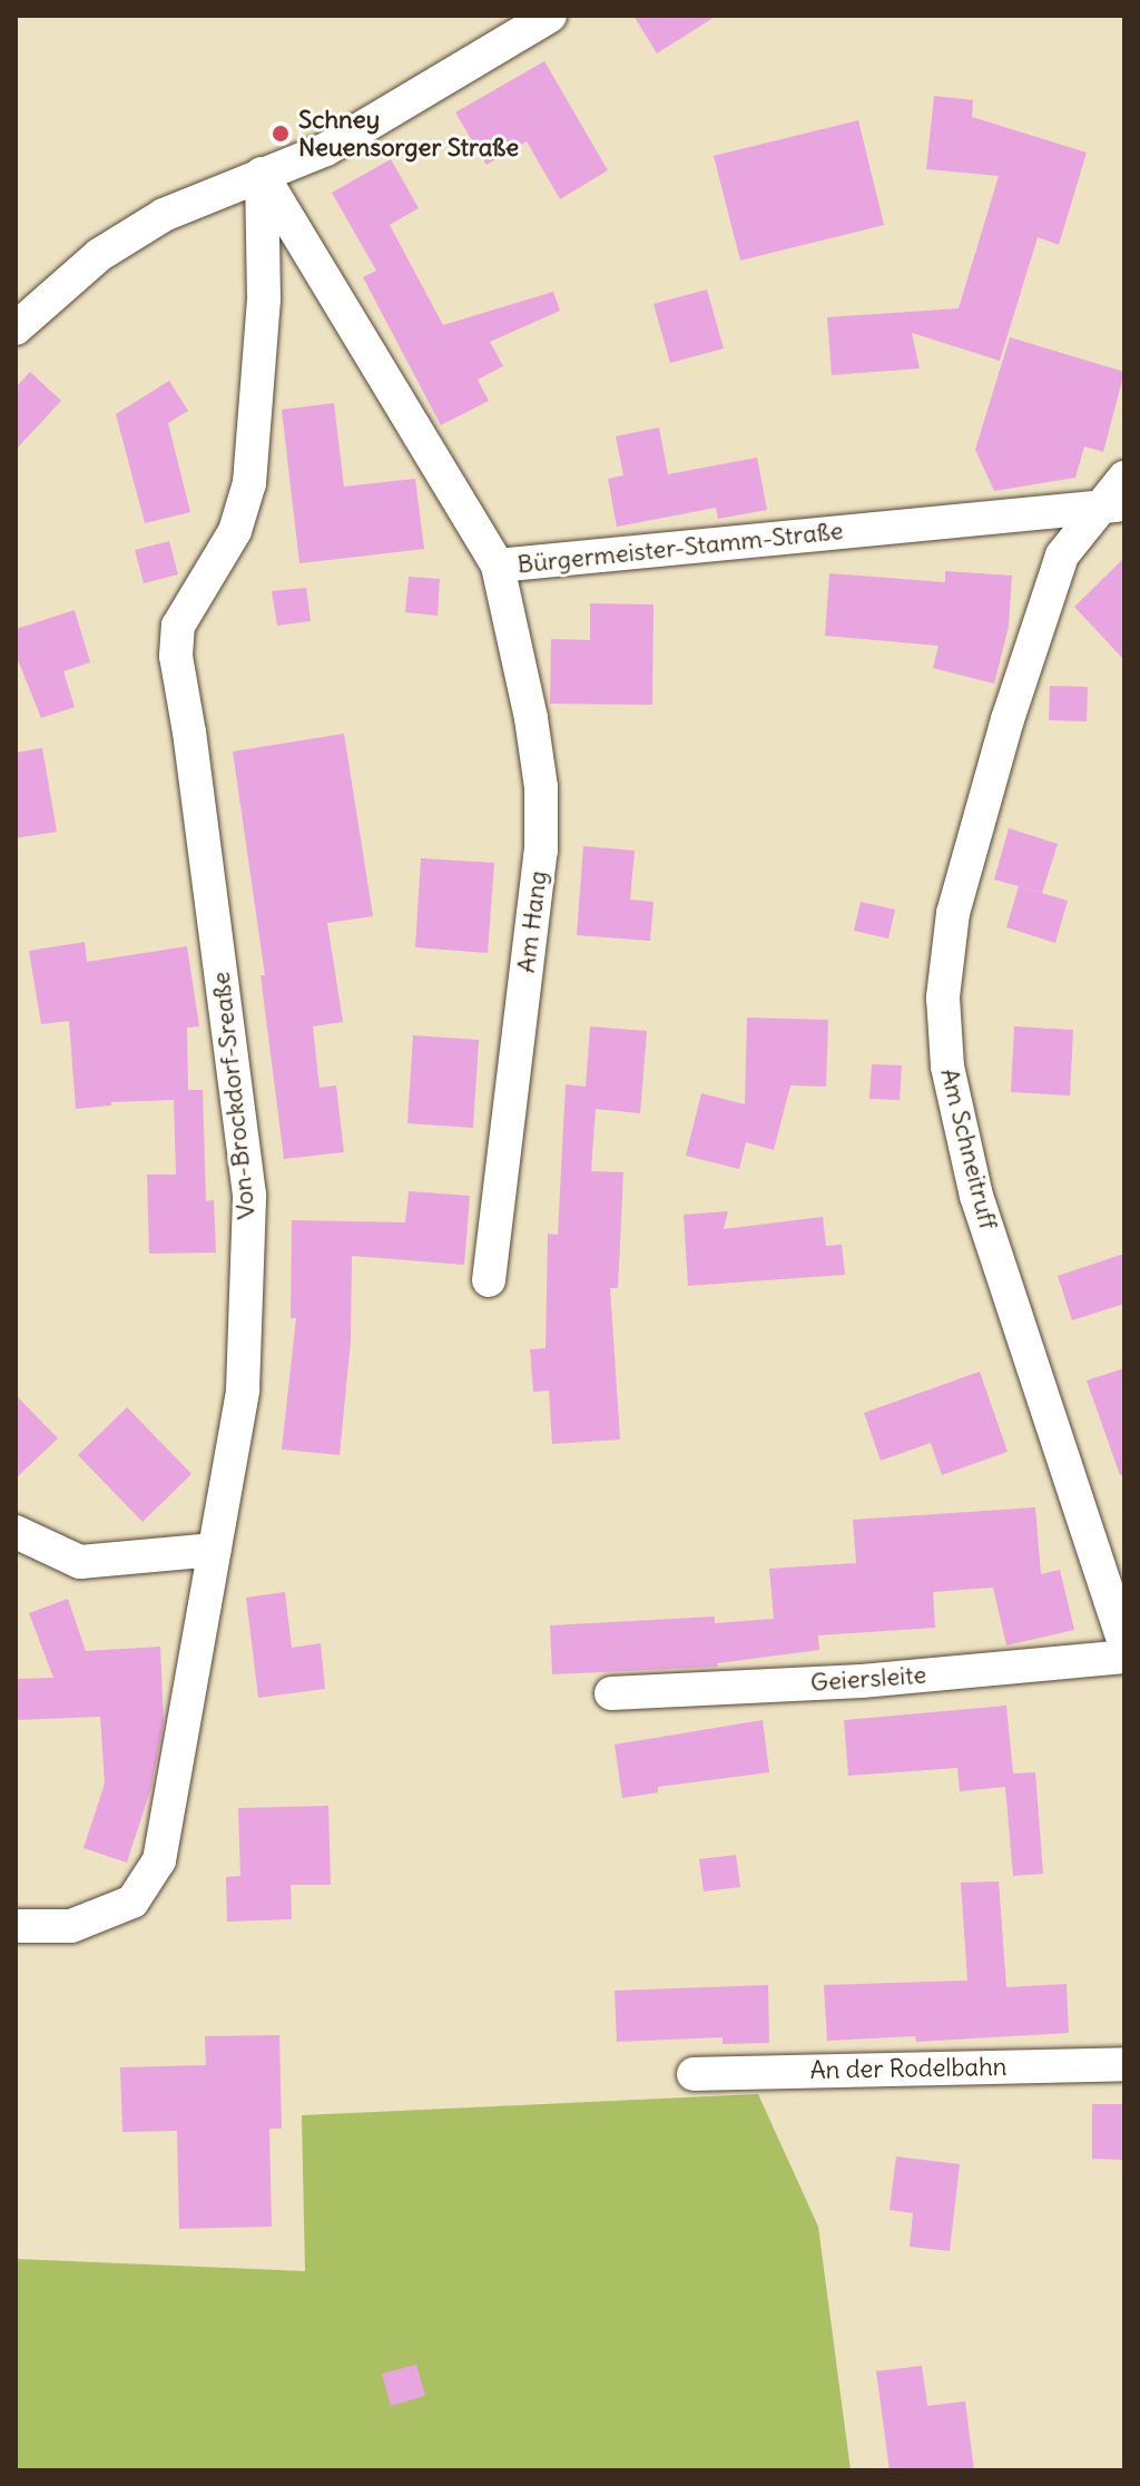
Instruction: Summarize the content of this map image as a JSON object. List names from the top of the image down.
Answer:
{
  "streets": {
    "street": [
      "Bürgermeister-Stamm-Straße",
      "Am Hang",
      "Von-Brockdorf-Sreaße",
      "Am Schneitruff",
      "Geiersleite",
      "An der Rodelbahn"
    ]
  },
  "crossings": [
    ["Bürgermeister-Stamm-Straße", "Am Hang"],
    ["Bürgermeister-Stamm-Straße", "Von-Brockdorf-Sreaße"],
    ["Bürgermeister-Stamm-Straße", "Am Schneitruff"]
  ],
  "places": ["Schney Neuensorger Straße"]
}
